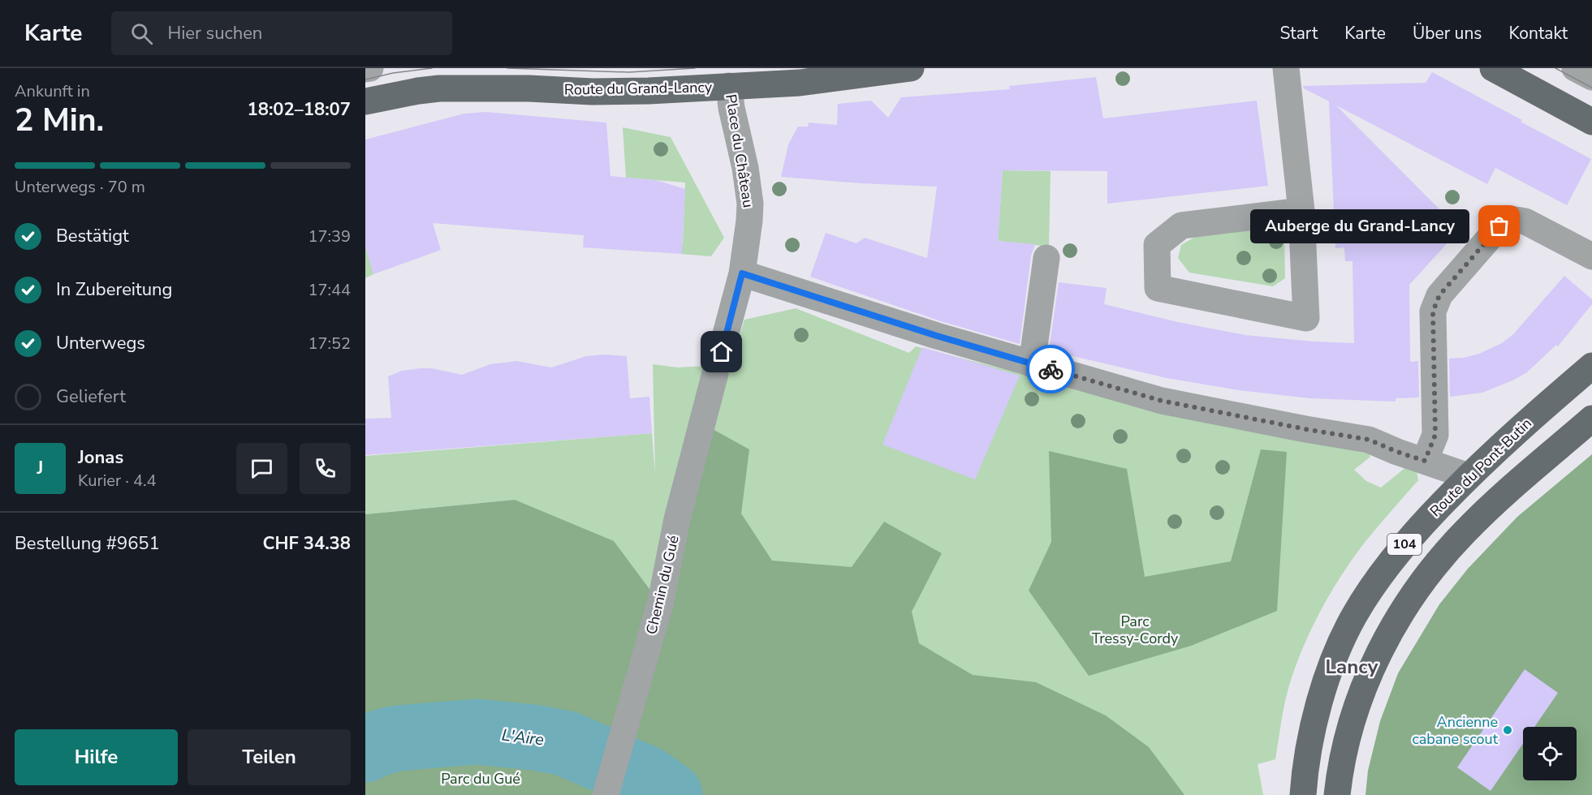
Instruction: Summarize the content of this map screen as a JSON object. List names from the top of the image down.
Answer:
{
  "streets": {
    "main road": ["Route du Grand-Lancy", "Route du Pont-Butin", "104"],
    "street": ["Place du Château", "Chemin du Gué"]
  },
  "crossings": [
    ["Route du Grand-Lancy", "Place du Château"],
    ["Place du Château", "Chemin du Gué"]
  ],
  "districts": ["Lancy"],
  "water": ["L'Aire"],
  "parks": ["Parc Tressy-Cordy", "Parc du Gué"],
  "places": ["Auberge du Grand-Lancy", "Ancienne cabane scout"],
  "page": {
    "header": "Karte",
    "search": "Hier suchen",
    "nav": [
      "Start",
      "Karte",
      "Über uns",
      "Kontakt"
    ],
    "heading": ["2 Min.", "Ankunft in", "18:02–18:07"],
    "panel": [
      "Jonas",
      "Kurier · 4.4",
      "Bestellung #9651",
      "CHF 34.38"
    ],
    "bar": "Unterwegs · 70 m",
    "list": [
      ["Bestätigt", "17:39"],
      ["In Zubereitung", "17:44"],
      ["Unterwegs", "17:52"],
      "Geliefert"
    ],
    "bubble": "Auberge du Grand-Lancy",
    "round": "J",
    "buttons": ["Hilfe", "Teilen"]
  }
}
